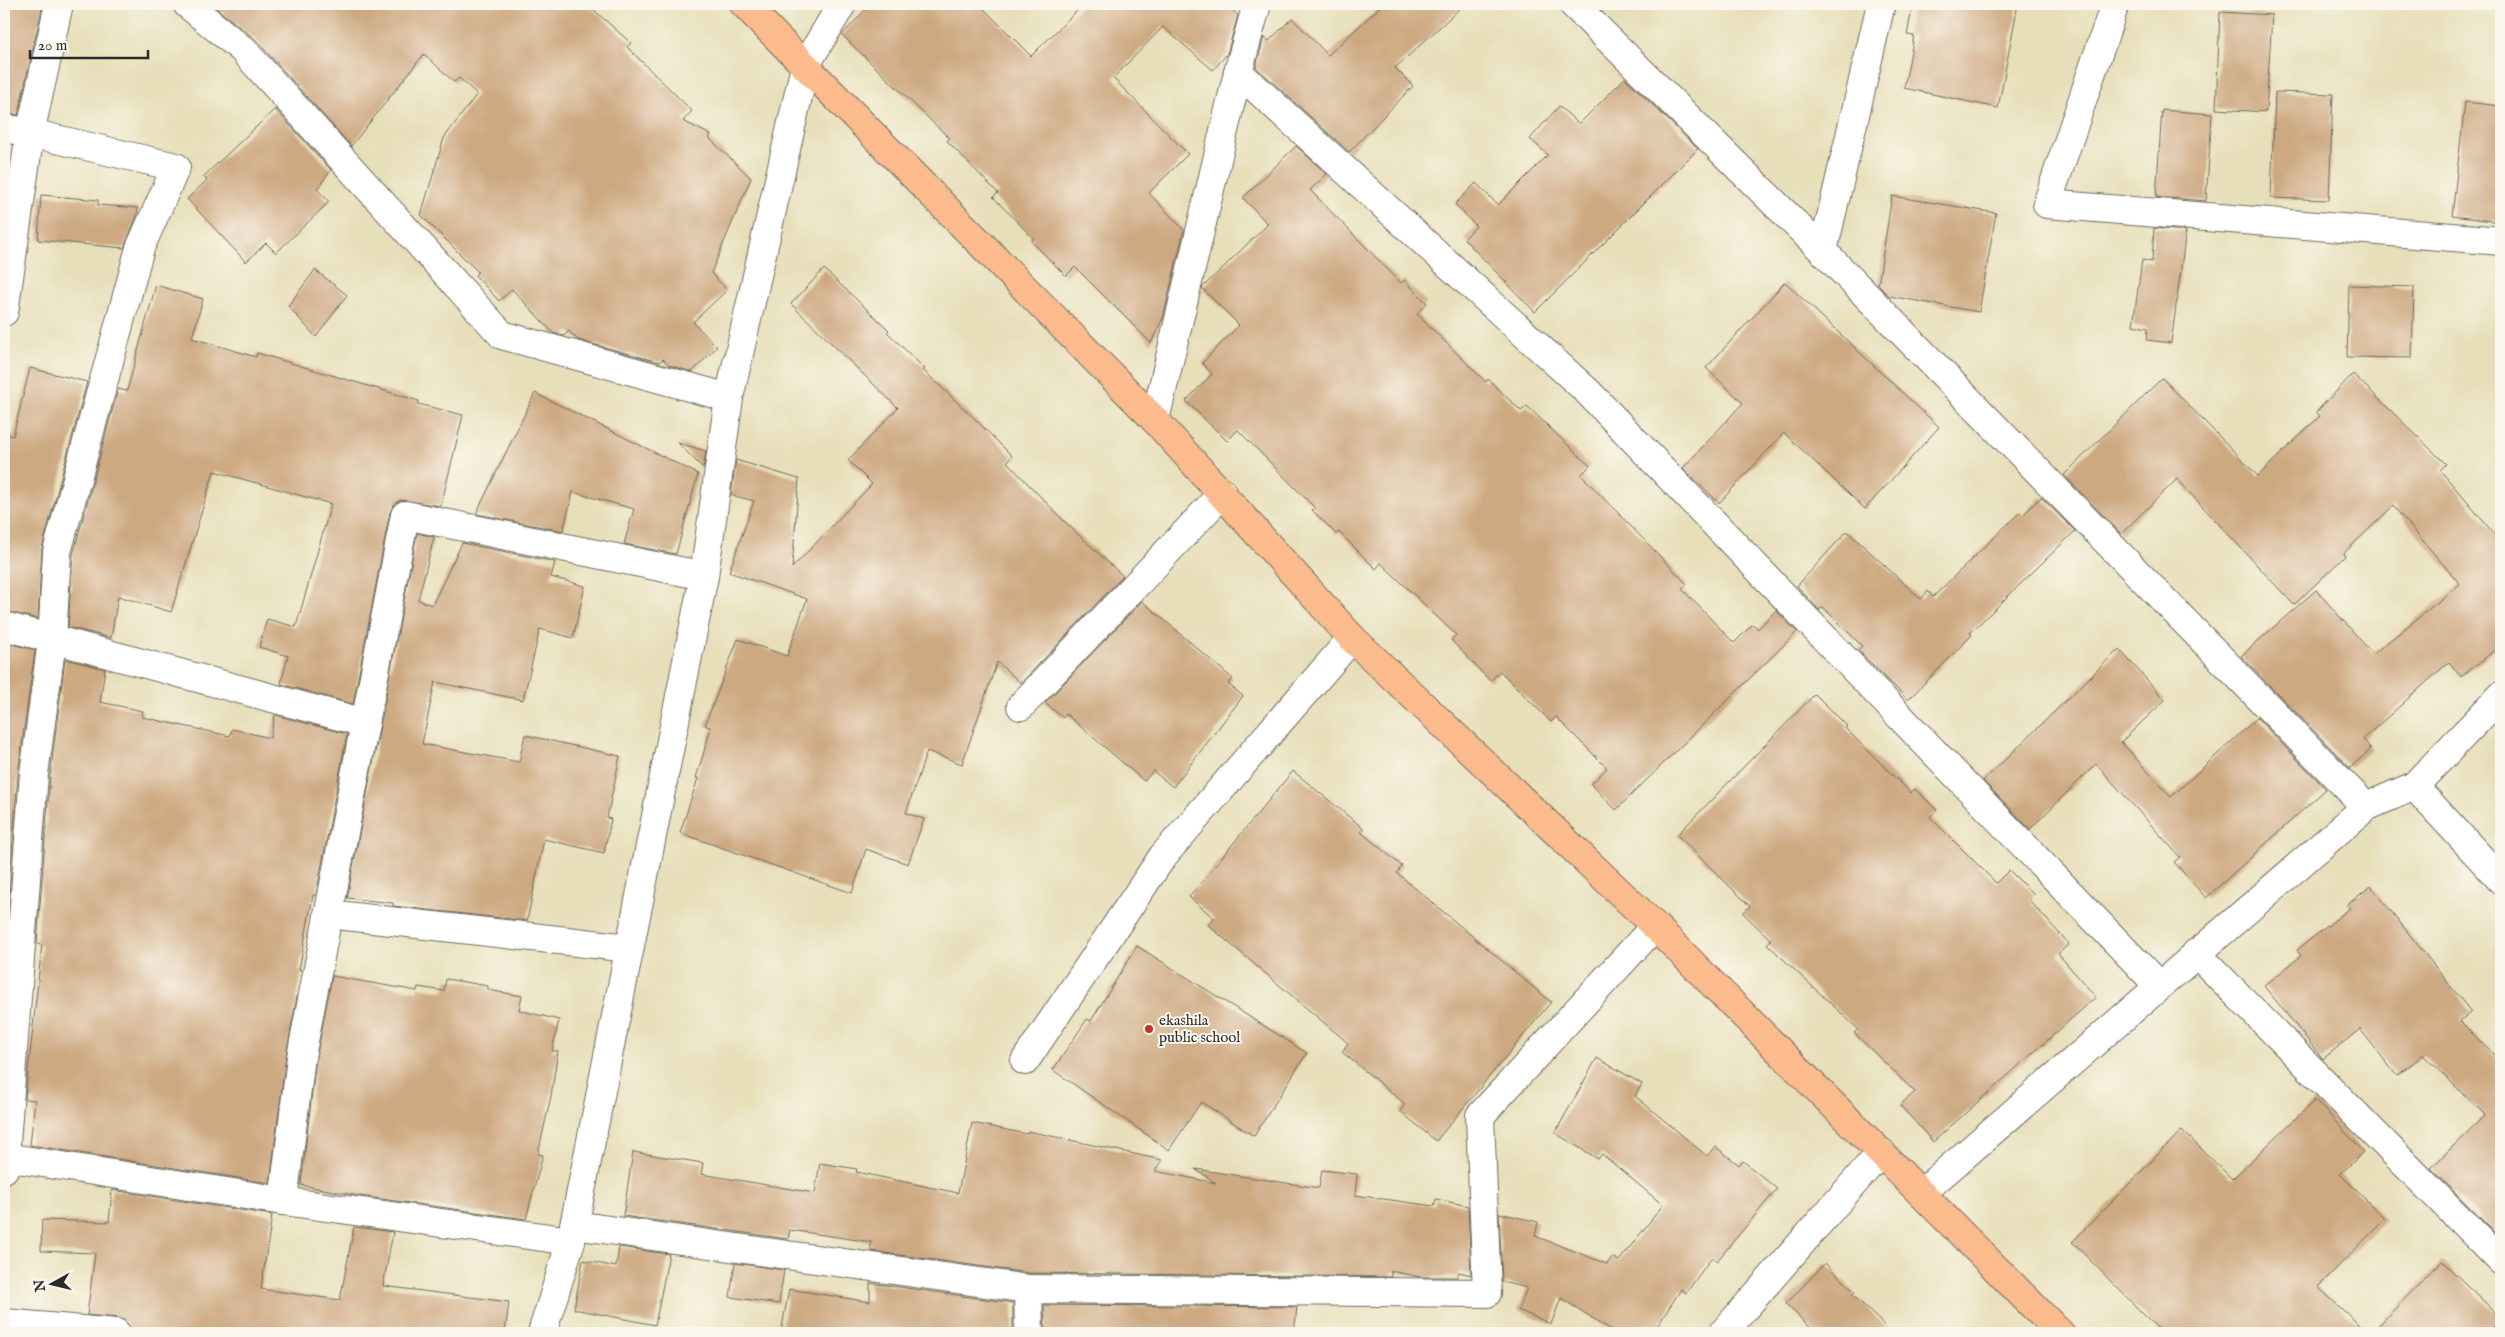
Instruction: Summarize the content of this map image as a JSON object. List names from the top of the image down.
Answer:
{
  "places": ["ekashila public school"],
  "scale_bar": "20 m",
  "north": "left"
}
